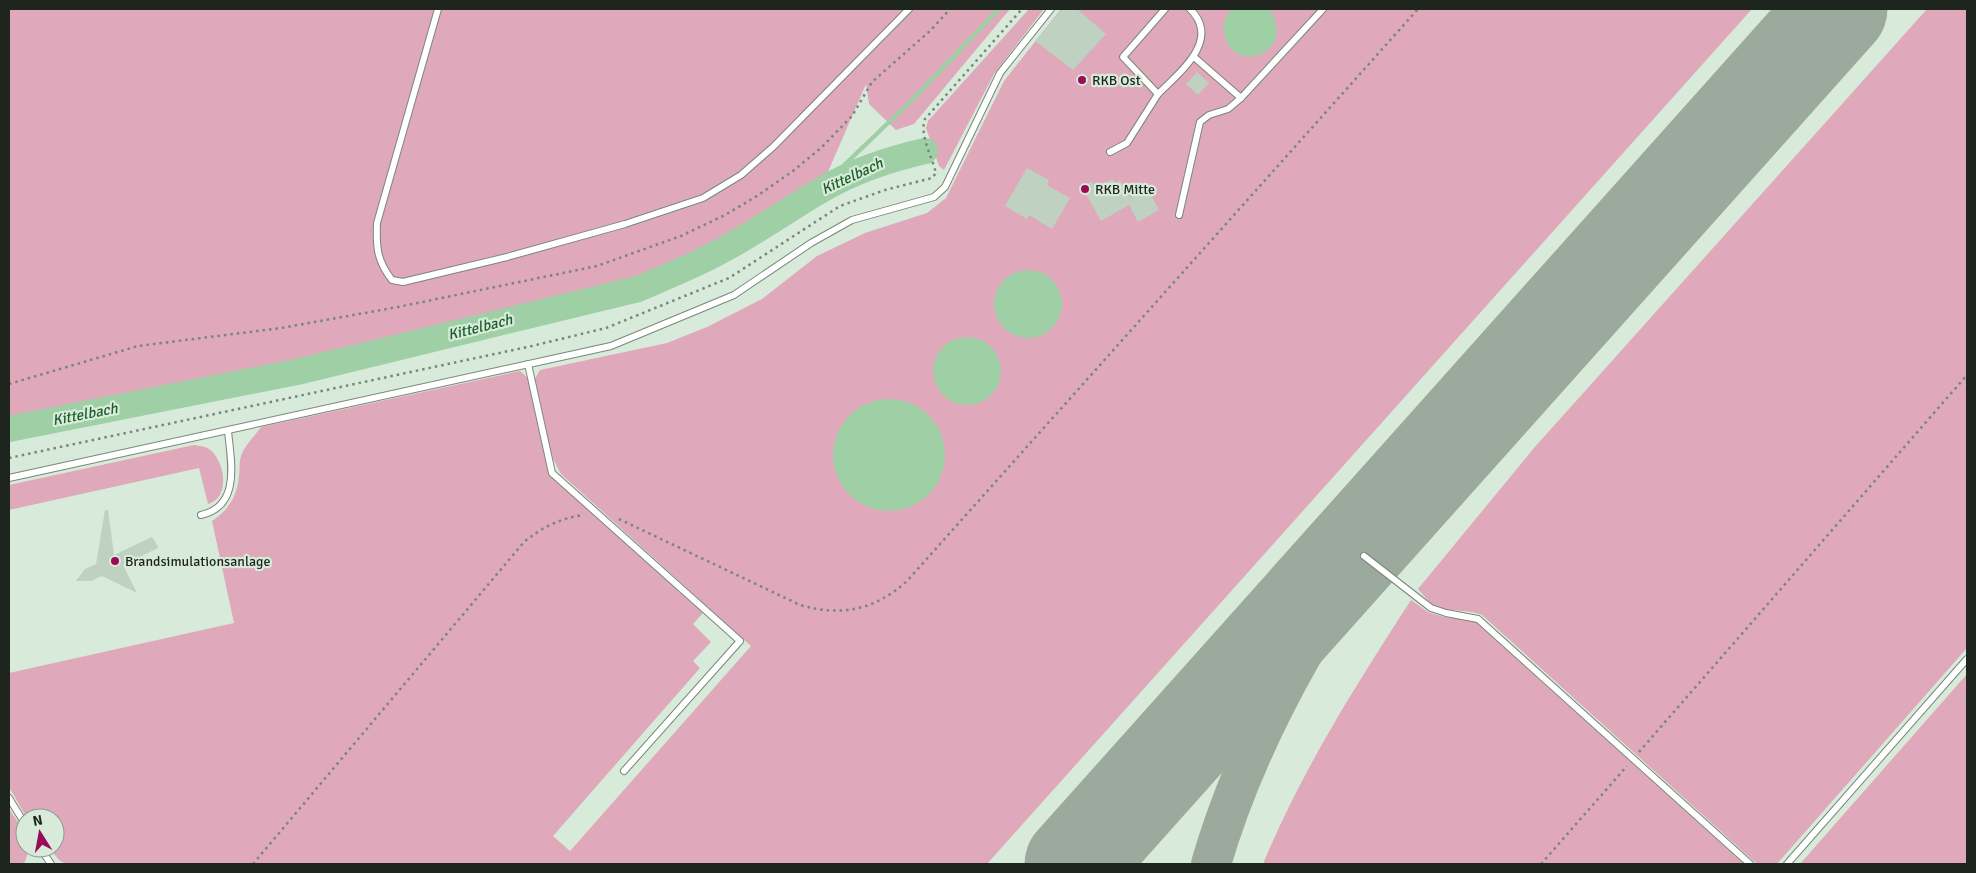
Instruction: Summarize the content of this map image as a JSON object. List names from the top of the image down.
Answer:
{
  "water": ["Kittelbach"],
  "places": ["RKB Ost", "RKB Mitte", "Brandsimulationsanlage"],
  "north": "top"
}
